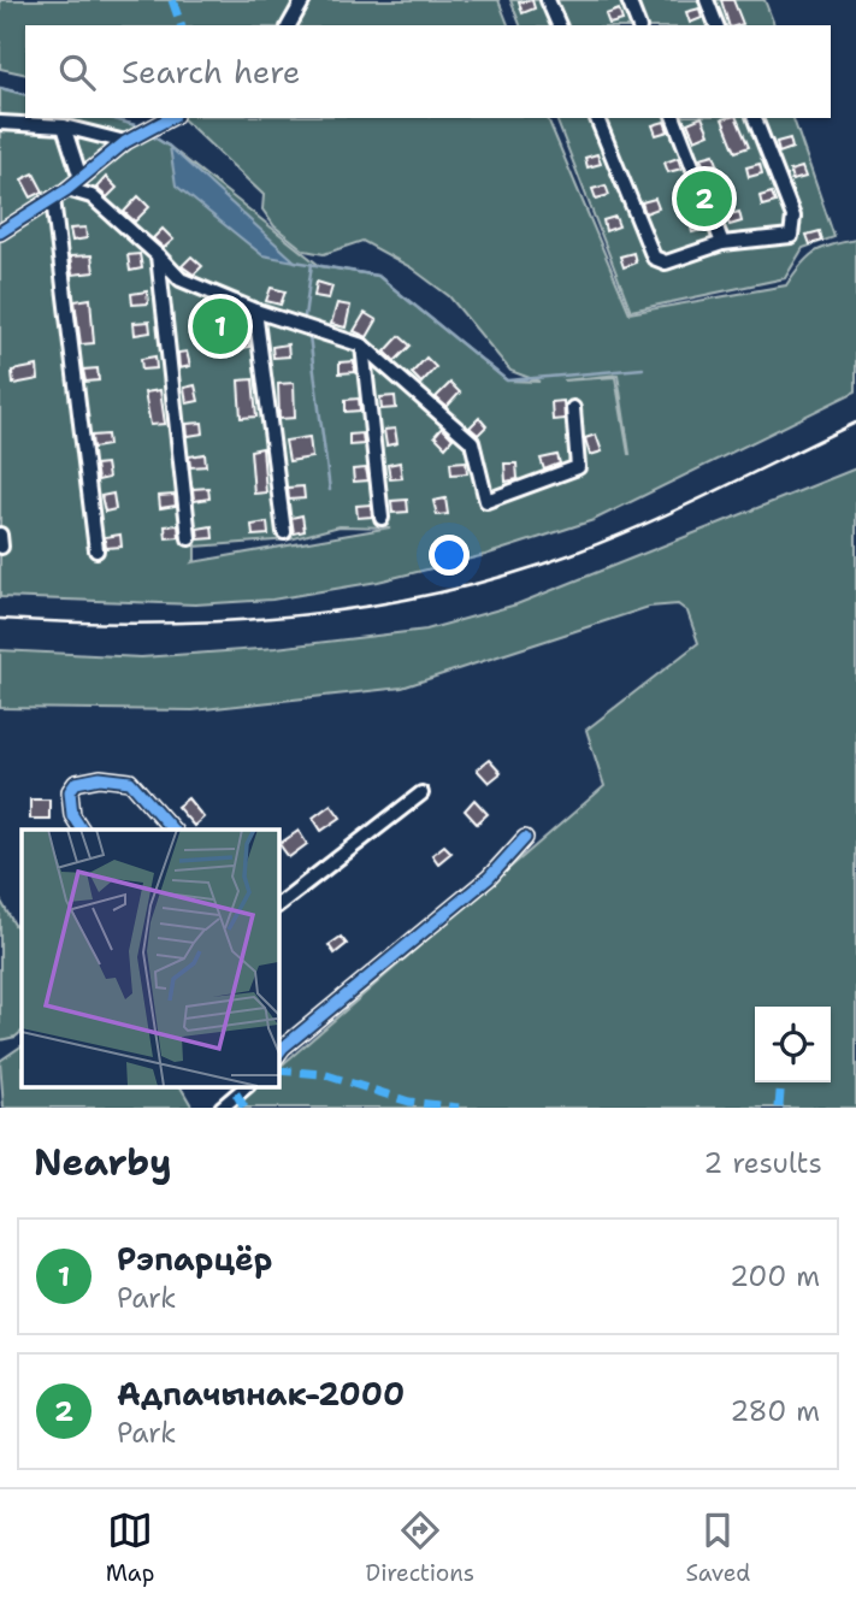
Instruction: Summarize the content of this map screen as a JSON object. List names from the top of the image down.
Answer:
{
  "page": {
    "search": "Search here",
    "pins": ["2", "1"],
    "heading": ["Nearby", "2 results"],
    "list": [
      {
        "mark": "1",
        "name": "Рэпарцёр",
        "note": "Park",
        "value": "200 m"
      },
      {
        "mark": "2",
        "name": "Адпачынак-2000",
        "note": "Park",
        "value": "280 m"
      }
    ],
    "nav": ["Map", "Directions", "Saved"]
  }
}
